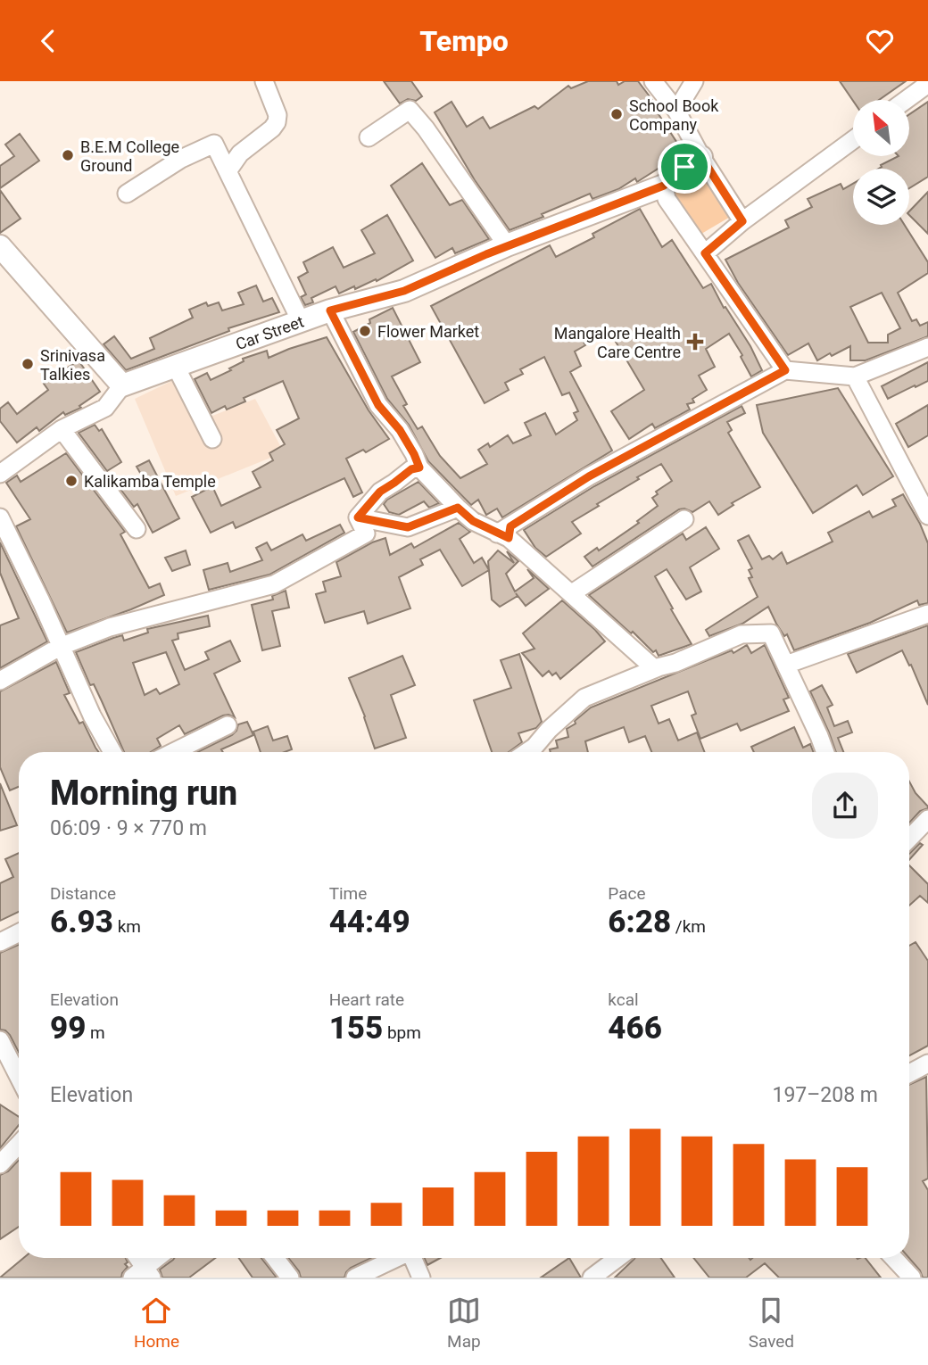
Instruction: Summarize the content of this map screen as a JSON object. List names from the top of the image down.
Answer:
{
  "streets": {
    "main road": ["Car Street"]
  },
  "places": {
    "other": [
      "School Book Company",
      "B.E.M College Ground",
      "Flower Market",
      "Srinivasa Talkies",
      "Kalikamba Temple"
    ],
    "health": ["Mangalore Health Care Centre"]
  },
  "north": "top left",
  "page": {
    "header": "Tempo",
    "heading": ["Morning run", "06:09 · 9 × 770 m"],
    "stats": [
      ["Distance", "6.93 km"],
      ["Time", "44:49"],
      ["Pace", "6:28 /km"],
      ["Elevation", "99 m"],
      ["Heart rate", "155 bpm"],
      ["kcal", "466"]
    ],
    "chart": ["Elevation", "197–208 m"],
    "tabs": ["Home", "Map", "Saved"]
  }
}
